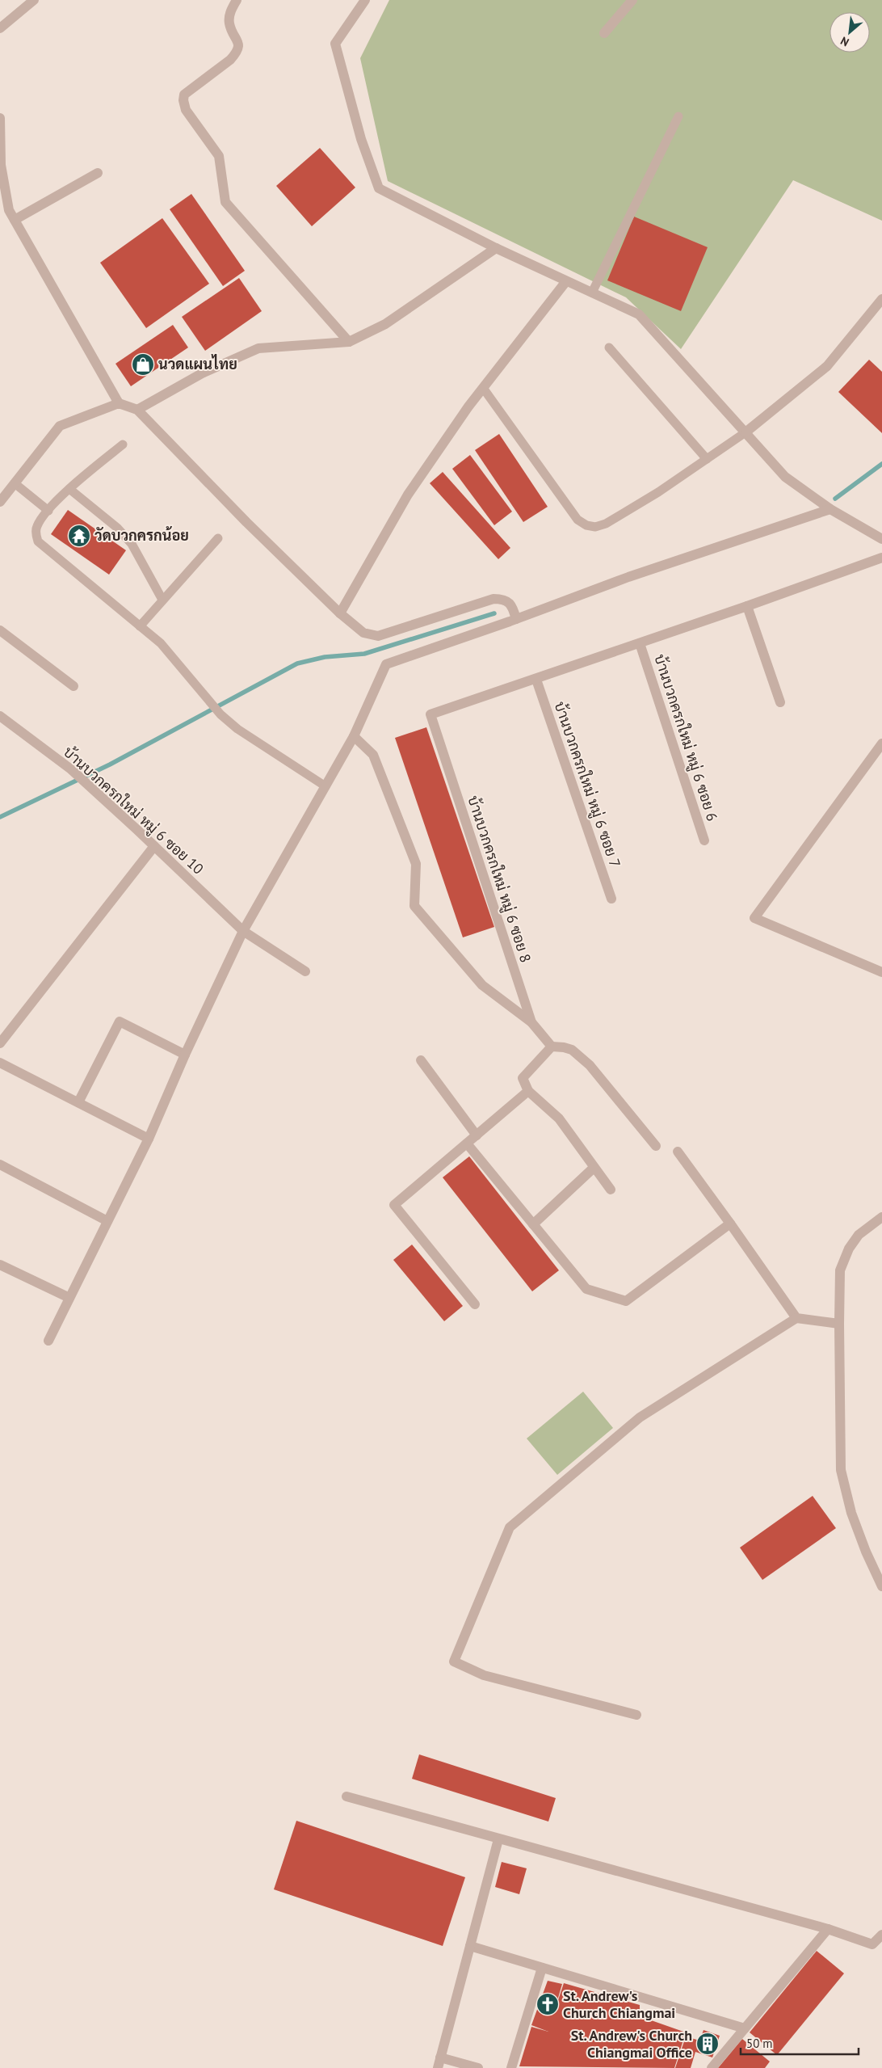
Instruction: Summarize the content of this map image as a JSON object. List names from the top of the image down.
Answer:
{
  "streets": {
    "street": [
      "บ้านบวกครกใหม่ หมู่ 6 ซอย 6",
      "บ้านบวกครกใหม่ หมู่ 6 ซอย 7",
      "บ้านบวกครกใหม่ หมู่ 6 ซอย 10",
      "บ้านบวกครกใหม่ หมู่ 6 ซอย 8"
    ]
  },
  "crossings": [
    ["บ้านบวกครกใหม่ หมู่ 6 ซอย 7", "บ้านบวกครกใหม่ หมู่ 6 ซอย 8"]
  ],
  "places": {
    "shop": ["นวดแผนไทย"],
    "temple": ["วัดบวกครกน้อย"],
    "church": ["St. Andrew's Church Chiangmai"],
    "building": ["St. Andrew's Church Chiangmai Office"]
  },
  "scale_bar": "50 m",
  "north": "bottom left"
}
